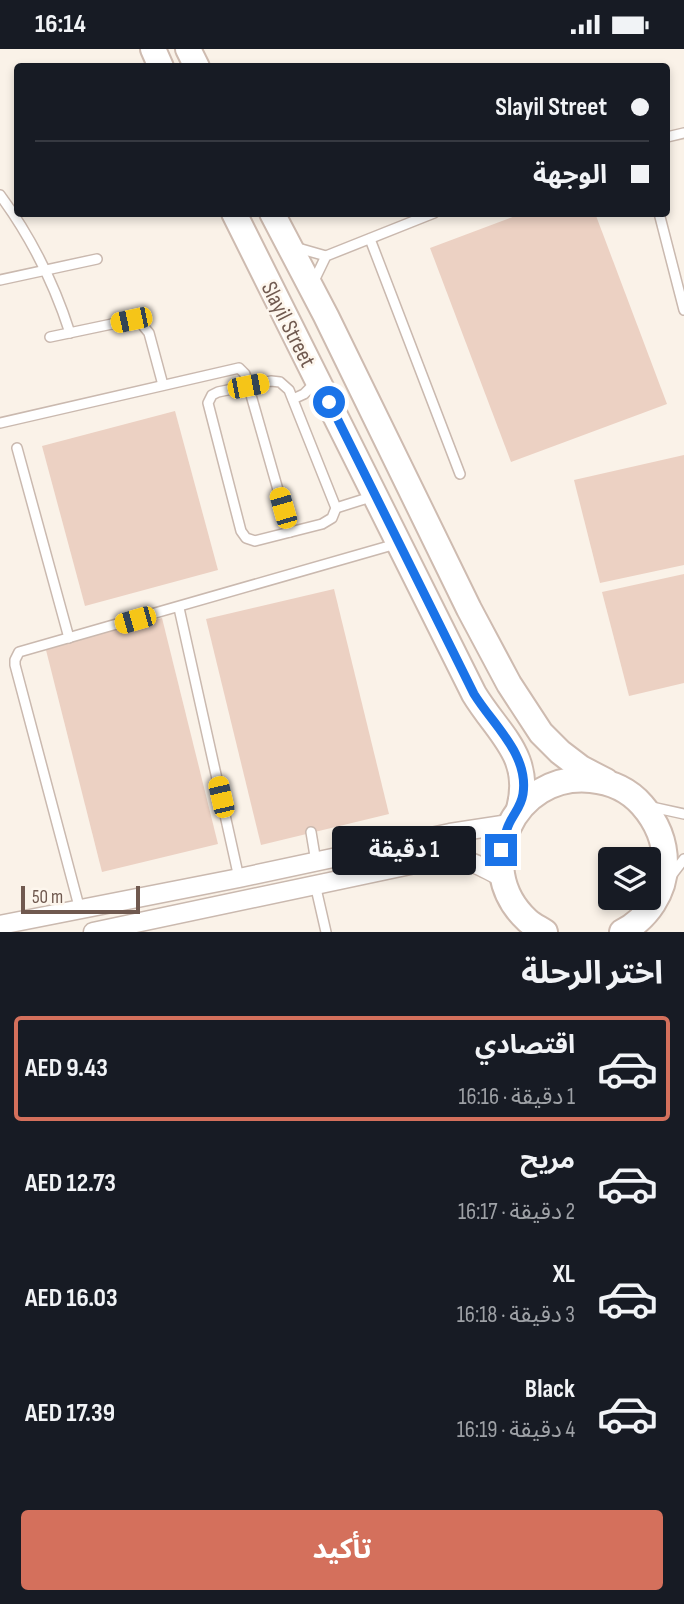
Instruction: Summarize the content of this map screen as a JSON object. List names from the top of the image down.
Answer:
{
  "streets": {
    "main road": ["Slayil Street"]
  },
  "scale_bar": "50 m",
  "page": {
    "status": "16:14",
    "banner": ["Slayil Street", "الوجهة"],
    "bubble": "1 دقيقة",
    "scale": "50 m",
    "heading": "اختر الرحلة",
    "list": [
      {
        "name": "اقتصادي",
        "note": "1 دقيقة · 16:16",
        "value": "AED 9.43"
      },
      {
        "name": "مريح",
        "note": "2 دقيقة · 16:17",
        "value": "AED 12.73"
      },
      {
        "name": "XL",
        "note": "3 دقيقة · 16:18",
        "value": "AED 16.03"
      },
      {
        "name": "Black",
        "note": "4 دقيقة · 16:19",
        "value": "AED 17.39"
      }
    ],
    "buttons": "تأكيد"
  }
}
